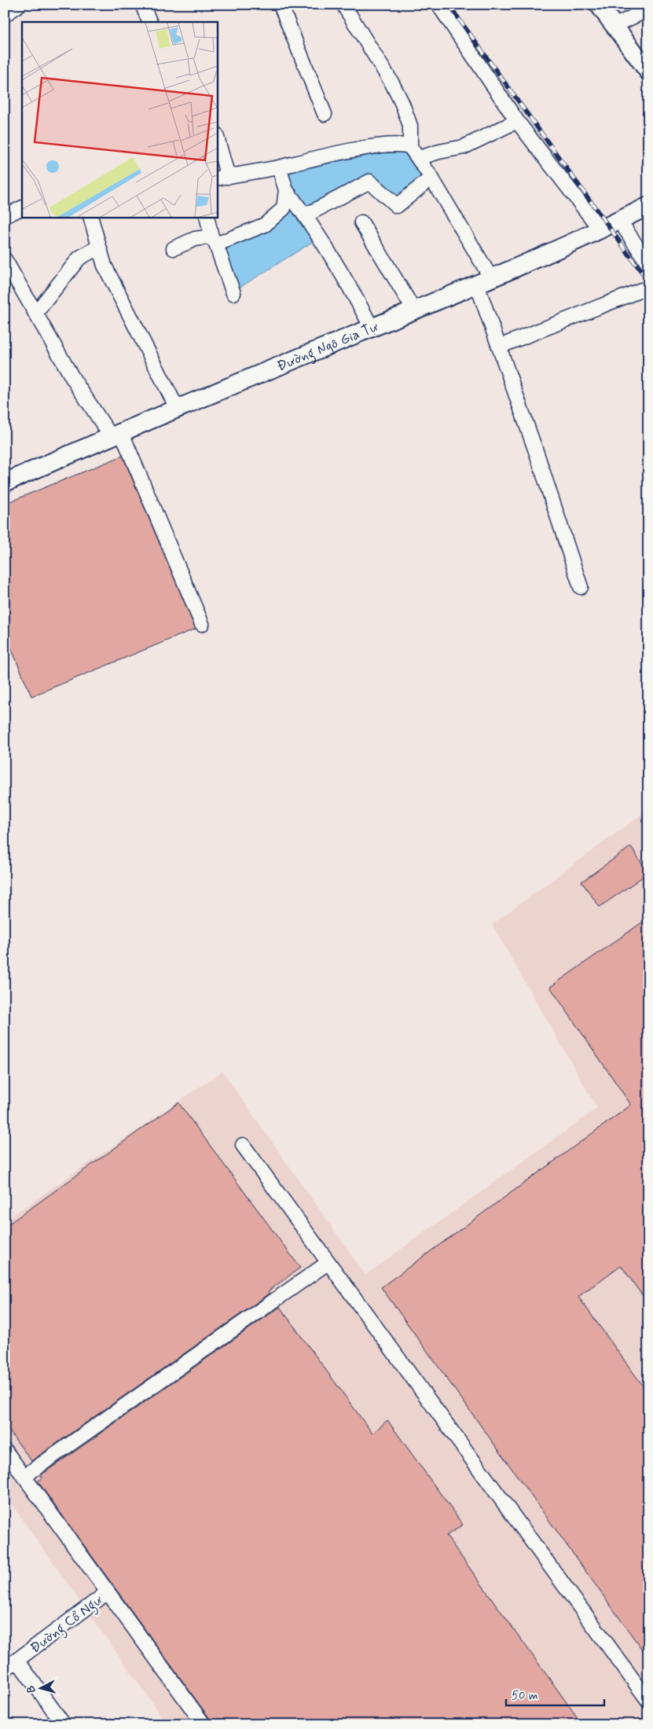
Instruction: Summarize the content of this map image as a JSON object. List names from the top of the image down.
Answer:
{
  "streets": {
    "main road": ["Đường Ngô Gia Tự"],
    "street": ["Đường Cổ Ngư"]
  },
  "scale_bar": "50 m",
  "north": "left"
}
